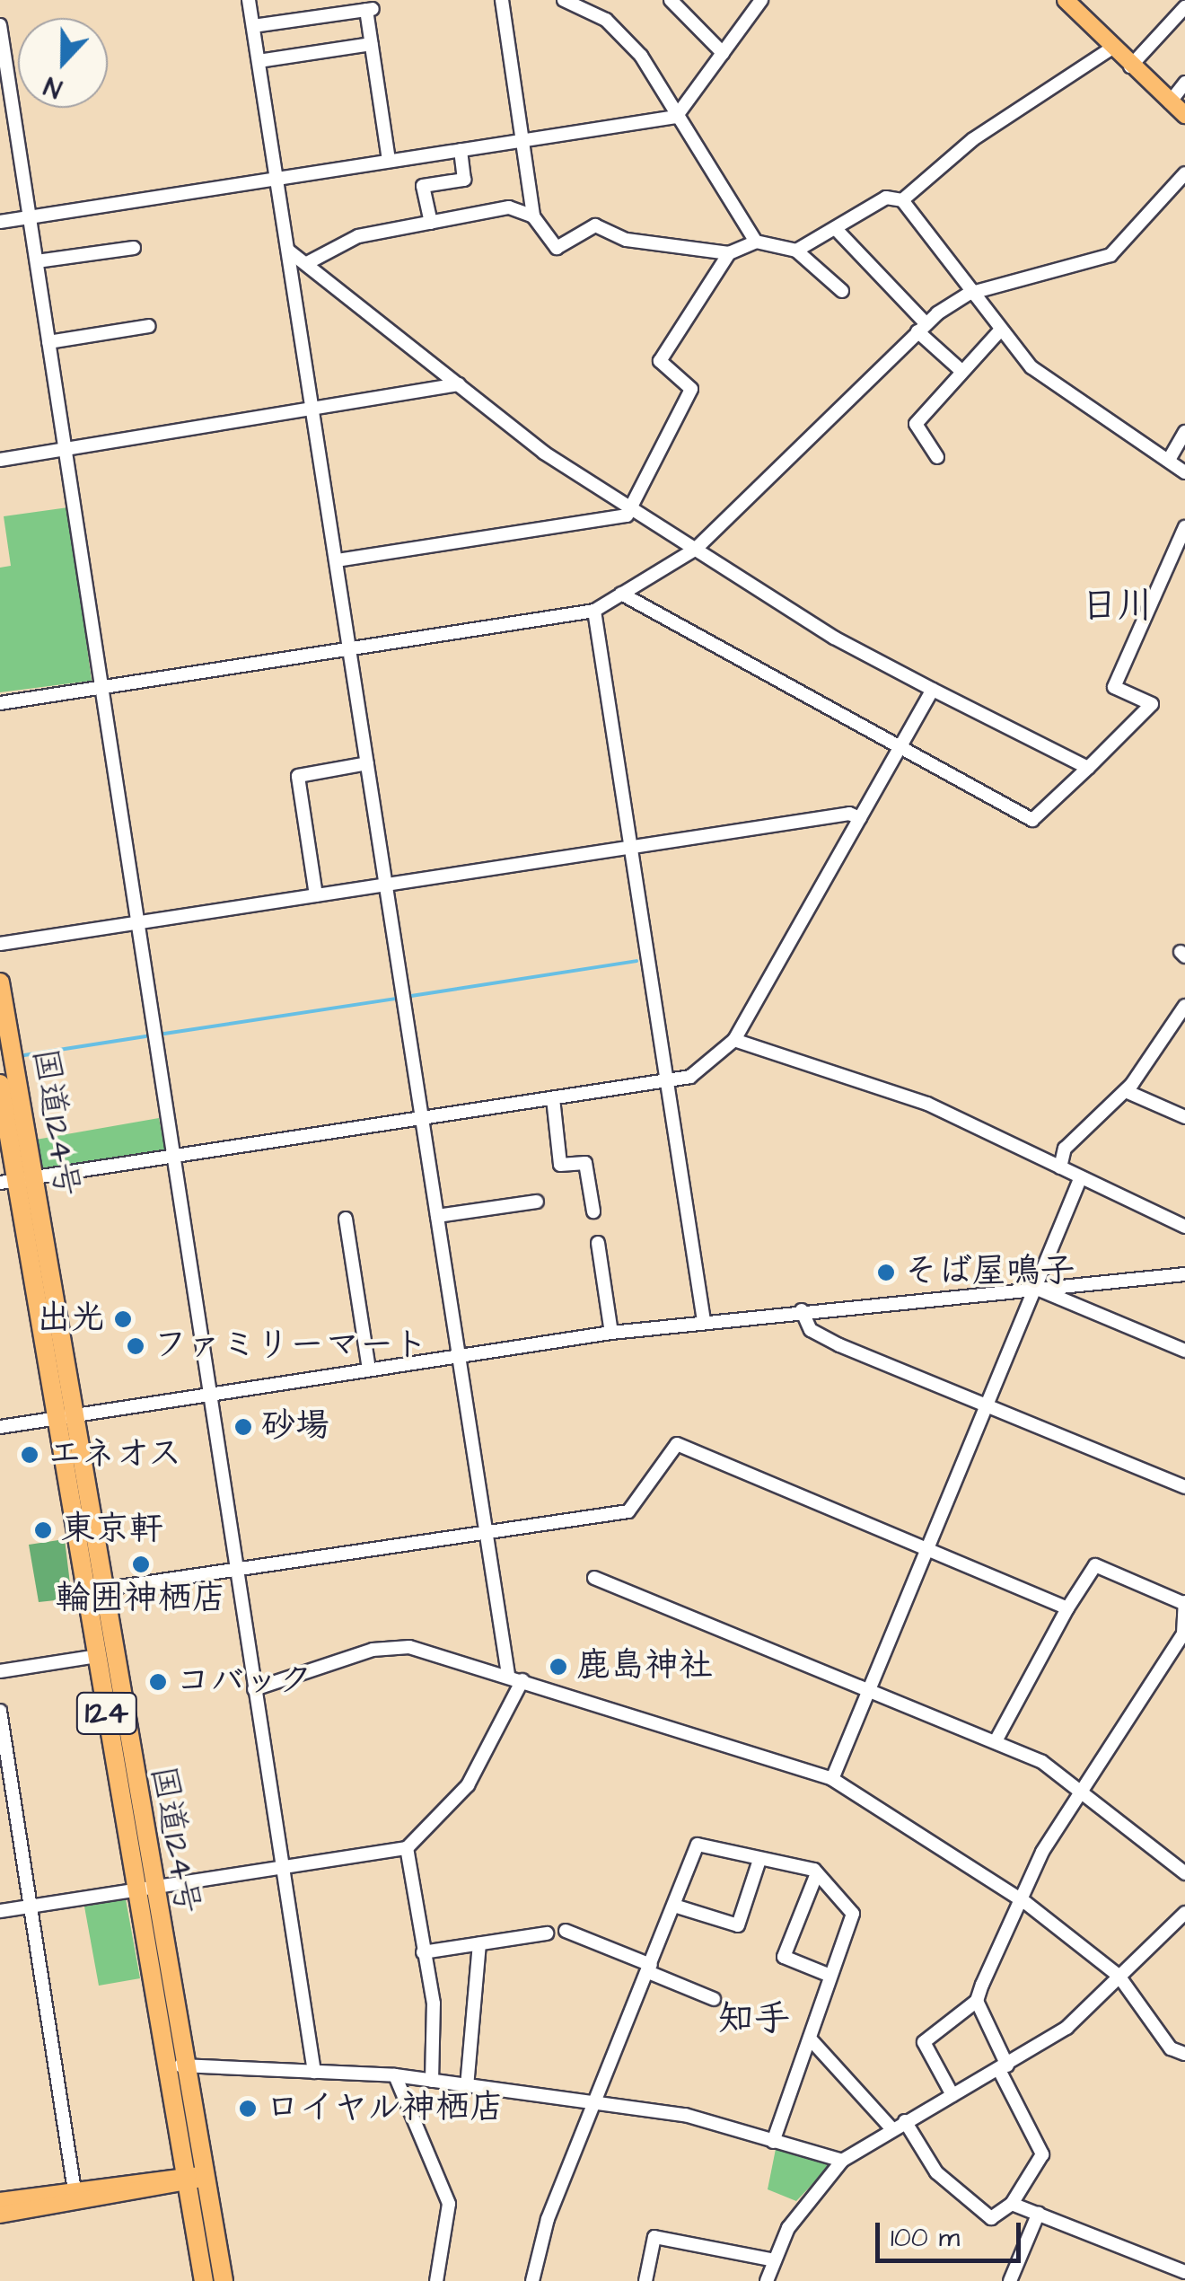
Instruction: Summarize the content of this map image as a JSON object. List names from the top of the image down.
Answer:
{
  "streets": {
    "highway": ["国道124号", "124"]
  },
  "districts": ["日川", "知手"],
  "places": [
    "そば屋鳴子",
    "出光",
    "ファミリーマート",
    "砂場",
    "エネオス",
    "東京軒",
    "輪囲神栖店",
    "鹿島神社",
    "コバック",
    "ロイヤル神栖店"
  ],
  "scale_bar": "100 m",
  "north": "bottom"
}
